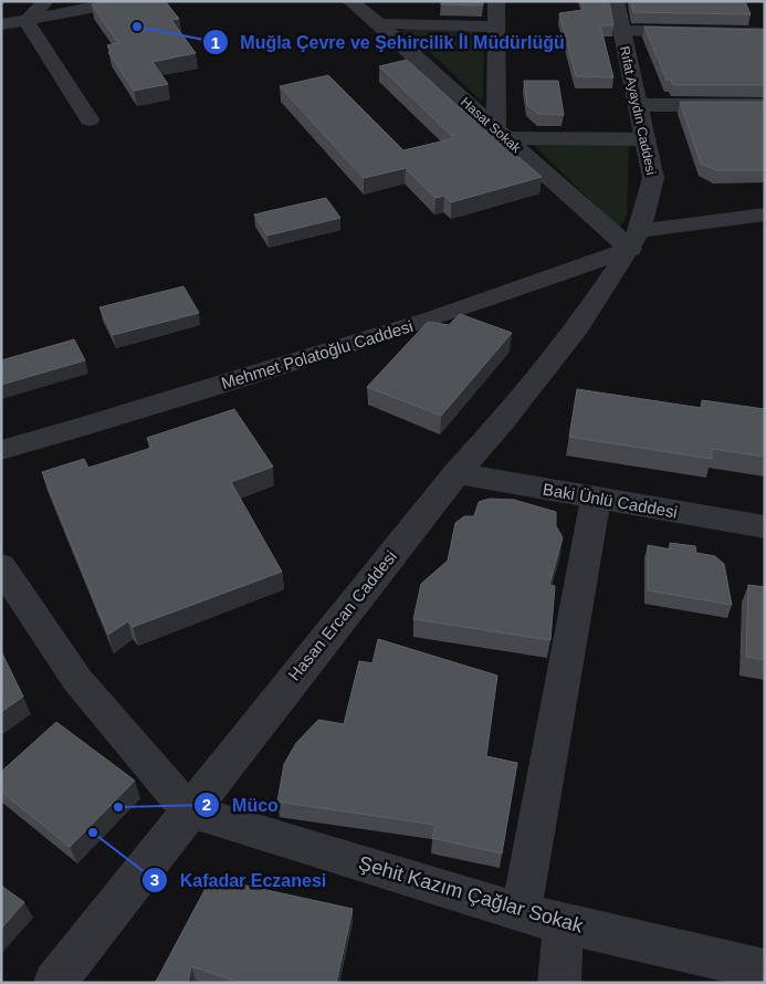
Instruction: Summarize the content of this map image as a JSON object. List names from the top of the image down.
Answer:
{
  "streets": {
    "street": [
      "Rıfat Ayaydın Caddesi",
      "Hasat Sokak",
      "Mehmet Polatoğlu Caddesi",
      "Baki Ünlü Caddesi",
      "Hasan Ercan Caddesi",
      "Şehit Kazım Çağlar Sokak"
    ]
  },
  "crossings": [
    ["Rıfat Ayaydın Caddesi", "Hasat Sokak"],
    ["Rıfat Ayaydın Caddesi", "Mehmet Polatoğlu Caddesi"],
    ["Rıfat Ayaydın Caddesi", "Hasan Ercan Caddesi"],
    ["Hasat Sokak", "Mehmet Polatoğlu Caddesi"],
    ["Hasat Sokak", "Hasan Ercan Caddesi"],
    ["Mehmet Polatoğlu Caddesi", "Hasan Ercan Caddesi"],
    ["Baki Ünlü Caddesi", "Hasan Ercan Caddesi"],
    ["Hasan Ercan Caddesi", "Şehit Kazım Çağlar Sokak"]
  ],
  "places": ["Muğla Çevre ve Şehircilik İl Müdürlüğü", "Müco", "Kafadar Eczanesi"]
}
